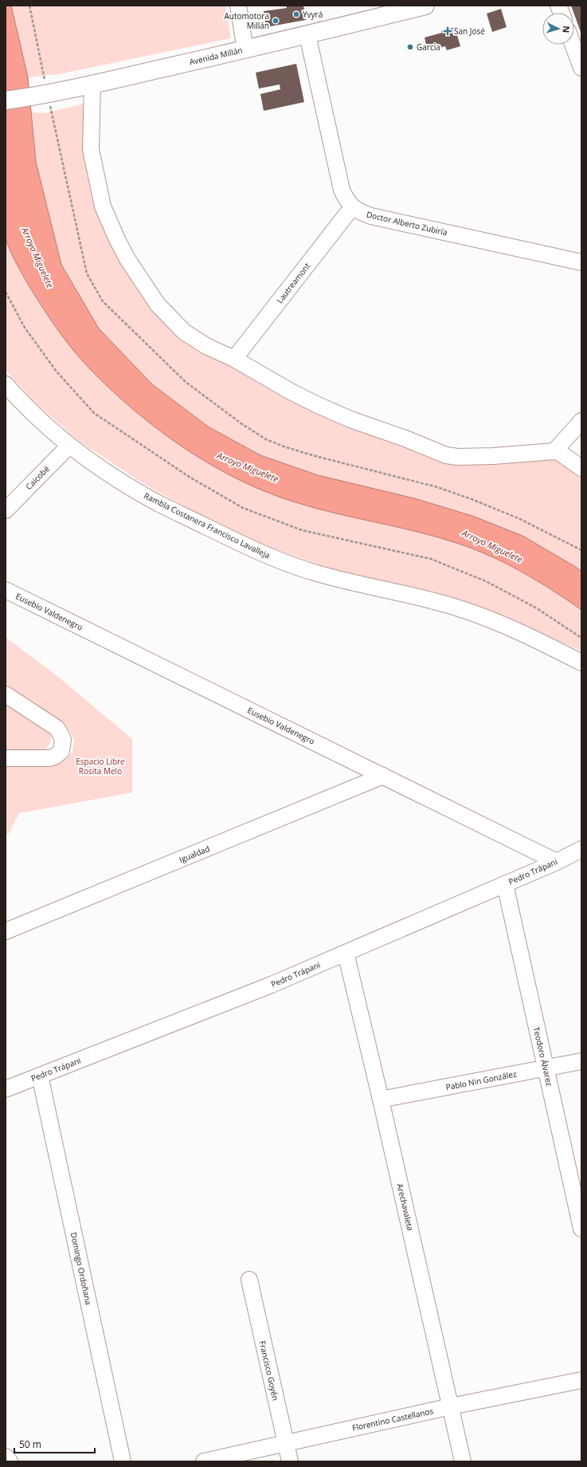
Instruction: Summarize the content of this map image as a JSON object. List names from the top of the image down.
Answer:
{
  "streets": {
    "main road": ["Avenida Millán"],
    "street": [
      "Doctor Alberto Zubiría",
      "Lautreamont",
      "Caicobé",
      "Rambla Costanera Francisco Lavalleja",
      "Eusebio Valdenegro",
      "Igualdad",
      "Pedro Trápani",
      "Teodoro Álvarez",
      "Pablo Nin González",
      "Arechavaleta",
      "Domingo Ordoñana",
      "Francisco Goyén",
      "Florentino Castellanos"
    ]
  },
  "crossings": [
    ["Avenida Millán", "Doctor Alberto Zubiría"],
    ["Doctor Alberto Zubiría", "Lautreamont"],
    ["Caicobé", "Rambla Costanera Francisco Lavalleja"],
    ["Eusebio Valdenegro", "Igualdad"],
    ["Eusebio Valdenegro", "Pedro Trápani"],
    ["Pedro Trápani", "Teodoro Álvarez"],
    ["Pedro Trápani", "Arechavaleta"],
    ["Pedro Trápani", "Domingo Ordoñana"],
    ["Teodoro Álvarez", "Pablo Nin González"],
    ["Pablo Nin González", "Arechavaleta"],
    ["Arechavaleta", "Florentino Castellanos"],
    ["Francisco Goyén", "Florentino Castellanos"]
  ],
  "water": ["Arroyo Miguelete"],
  "parks": ["Espacio Libre Rosita Melo"],
  "places": {
    "other": ["Yvyrá", "Automotora Millán", "Garcia"],
    "health": ["San José"]
  },
  "scale_bar": "50 m",
  "north": "right"
}
